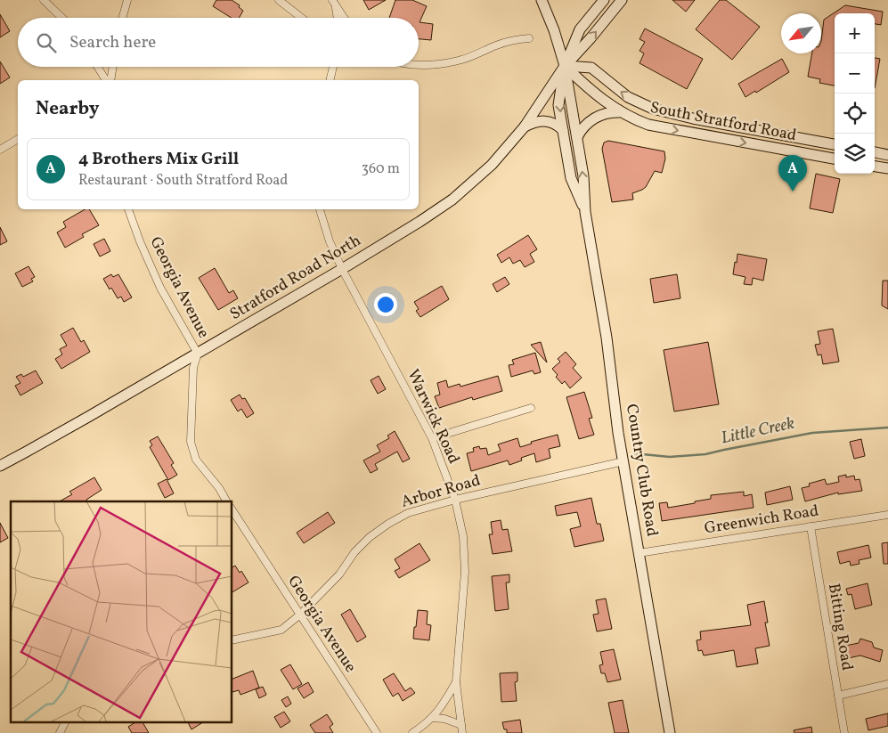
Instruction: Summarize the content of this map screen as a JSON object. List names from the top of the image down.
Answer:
{
  "streets": {
    "main road": ["South Stratford Road", "Stratford Road North", "Country Club Road"],
    "street": [
      "Georgia Avenue",
      "Warwick Road",
      "Arbor Road",
      "Greenwich Road",
      "Bitting Road"
    ]
  },
  "crossings": [
    ["South Stratford Road", "Stratford Road North"],
    ["South Stratford Road", "Country Club Road"],
    ["Stratford Road North", "Georgia Avenue"],
    ["Stratford Road North", "Warwick Road"],
    ["Stratford Road North", "Country Club Road"],
    ["Georgia Avenue", "Arbor Road"],
    ["Warwick Road", "Arbor Road"],
    ["Country Club Road", "Arbor Road"],
    ["Country Club Road", "Greenwich Road"],
    ["Greenwich Road", "Bitting Road"]
  ],
  "water": ["Little Creek"],
  "north": "bottom left",
  "page": {
    "map_buttons": ["+", "−"],
    "search": "Search here",
    "heading": "Nearby",
    "list": [
      {
        "mark": "A",
        "name": "4 Brothers Mix Grill",
        "note": "Restaurant · South Stratford Road",
        "value": "360 m"
      }
    ],
    "pins": "A"
  }
}
